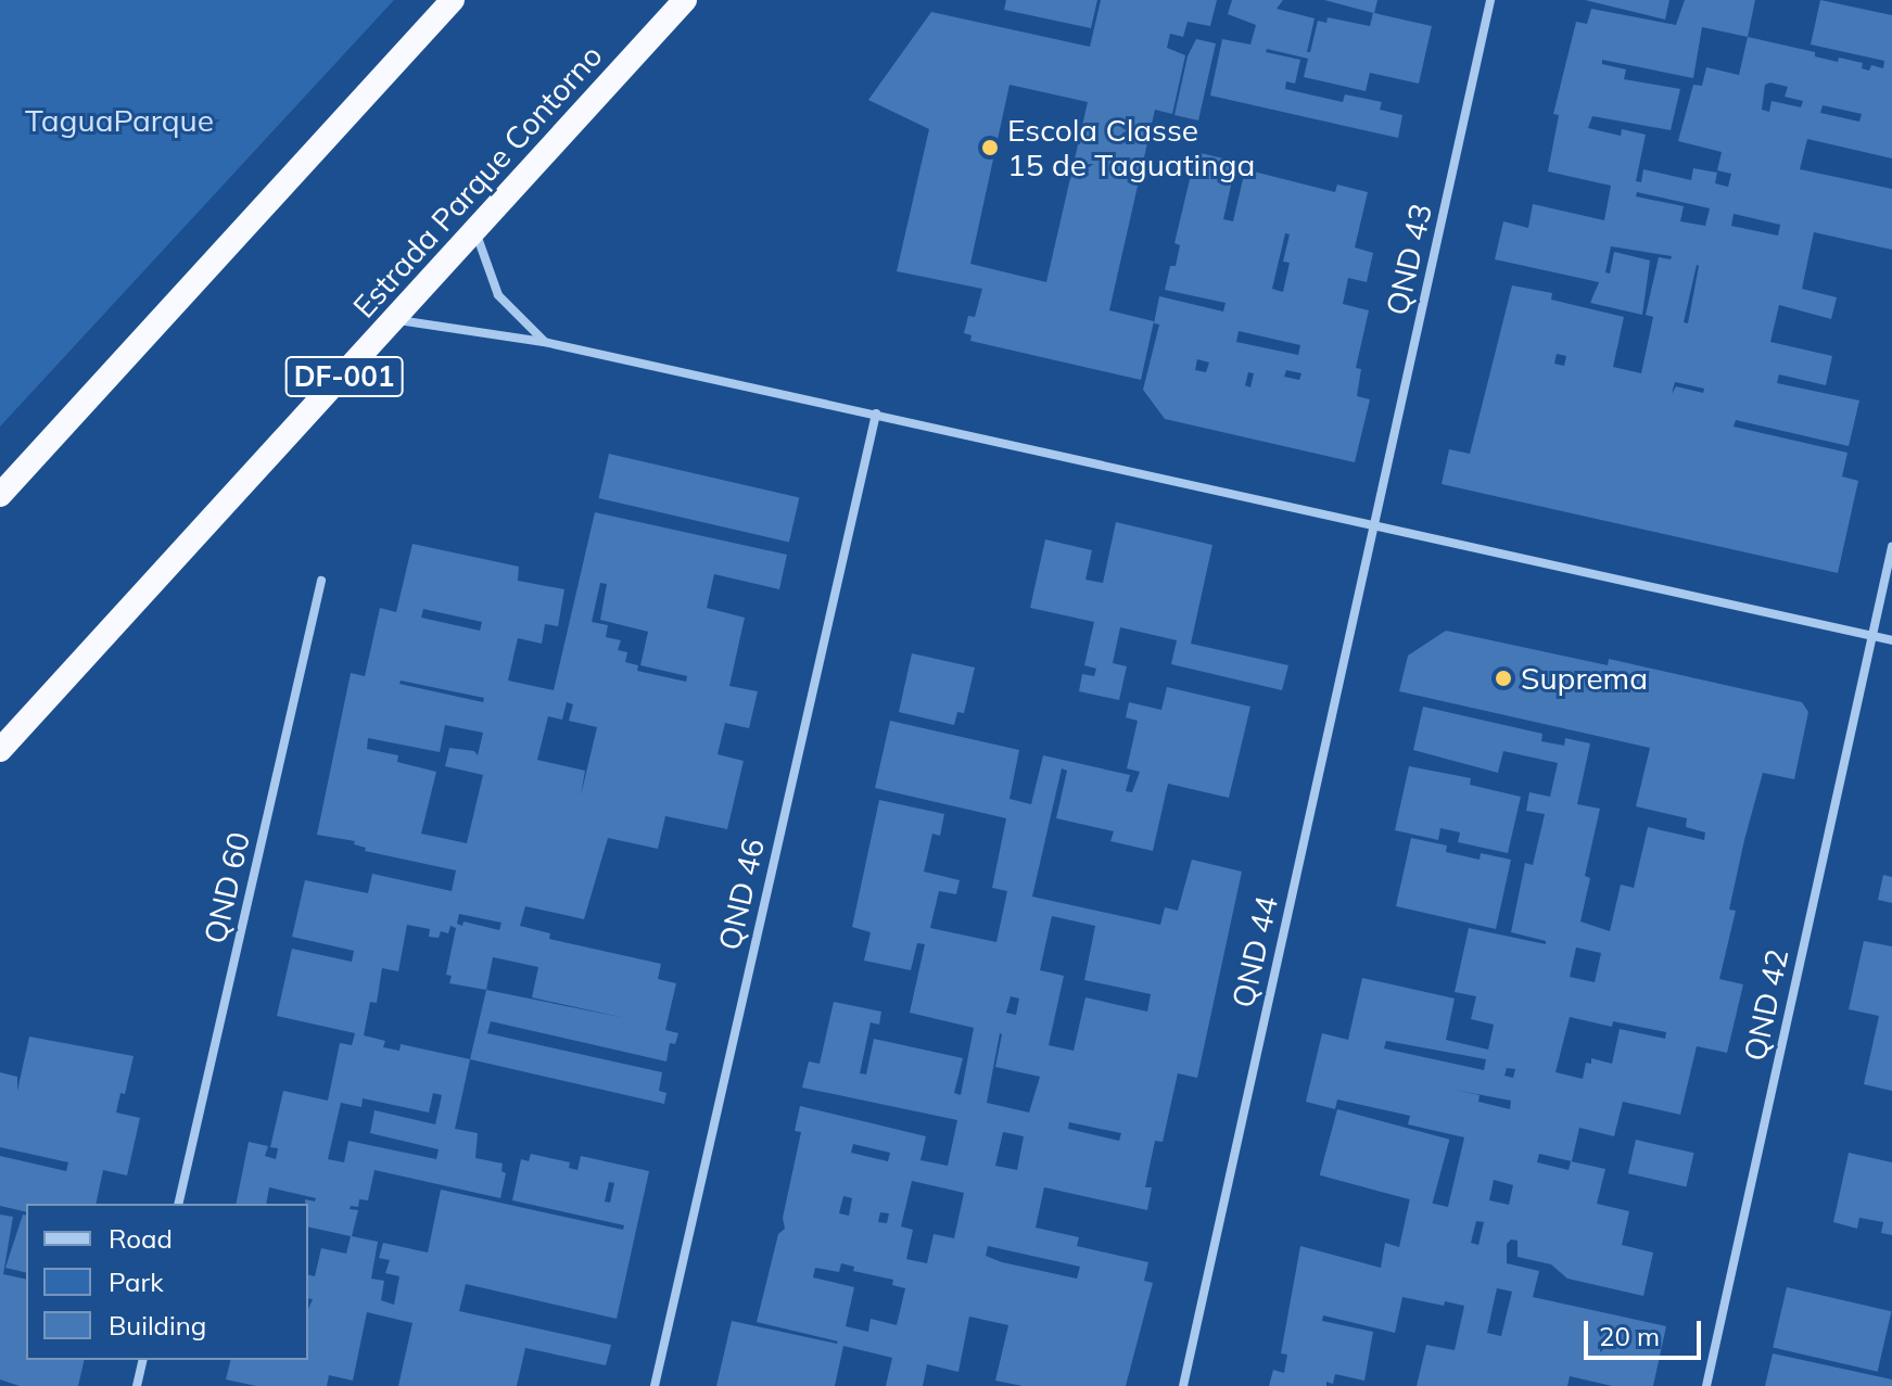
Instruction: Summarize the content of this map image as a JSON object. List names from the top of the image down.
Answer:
{
  "streets": {
    "highway": ["Estrada Parque Contorno", "DF-001"],
    "street": [
      "QND 43",
      "QND 60",
      "QND 46",
      "QND 44",
      "QND 42"
    ]
  },
  "crossings": [
    ["QND 43", "QND 44"]
  ],
  "parks": ["TaguaParque"],
  "places": ["Escola Classe 15 de Taguatinga", "Suprema"],
  "legend": ["Road", "Park", "Building"],
  "scale_bar": "20 m"
}
